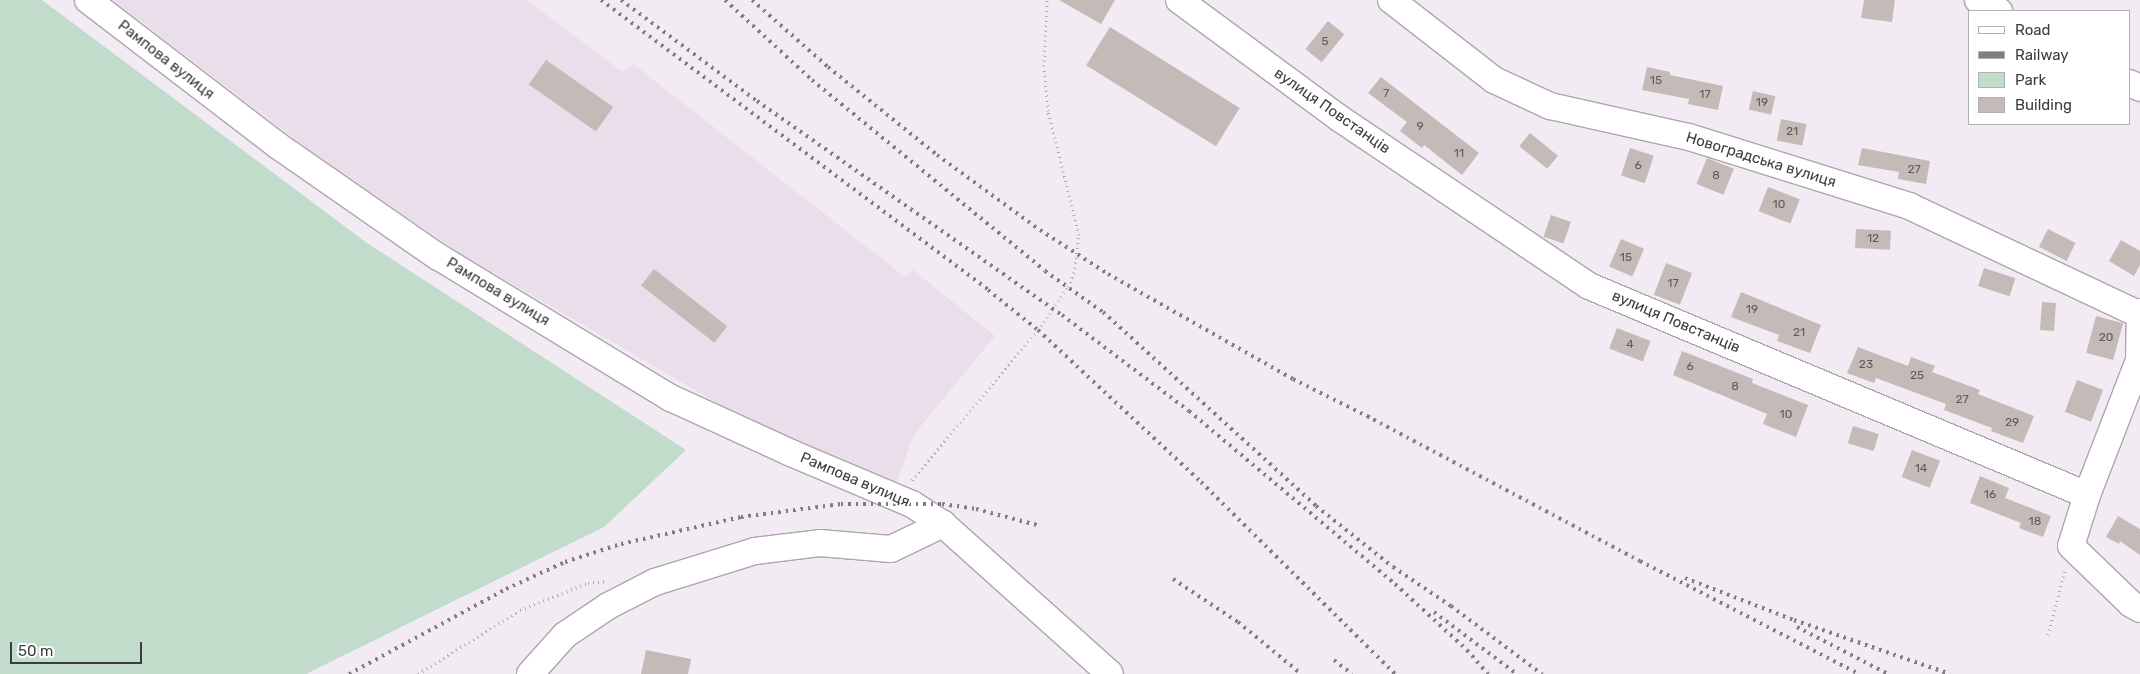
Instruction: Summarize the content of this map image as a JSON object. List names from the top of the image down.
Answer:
{
  "streets": {
    "street": ["Рампова вулиця", "вулиця Повстанців", "Новоградська вулиця"]
  },
  "house_numbers": [
    "5",
    "15",
    "7",
    "17",
    "19",
    "9",
    "21",
    "11",
    "6",
    "27",
    "8",
    "10",
    "12",
    "15",
    "17",
    "19",
    "21",
    "20",
    "4",
    "23",
    "6",
    "25",
    "8",
    "27",
    "10",
    "29",
    "14",
    "16",
    "18"
  ],
  "legend": [
    "Road",
    "Railway",
    "Park",
    "Building"
  ],
  "scale_bar": "50 m"
}
